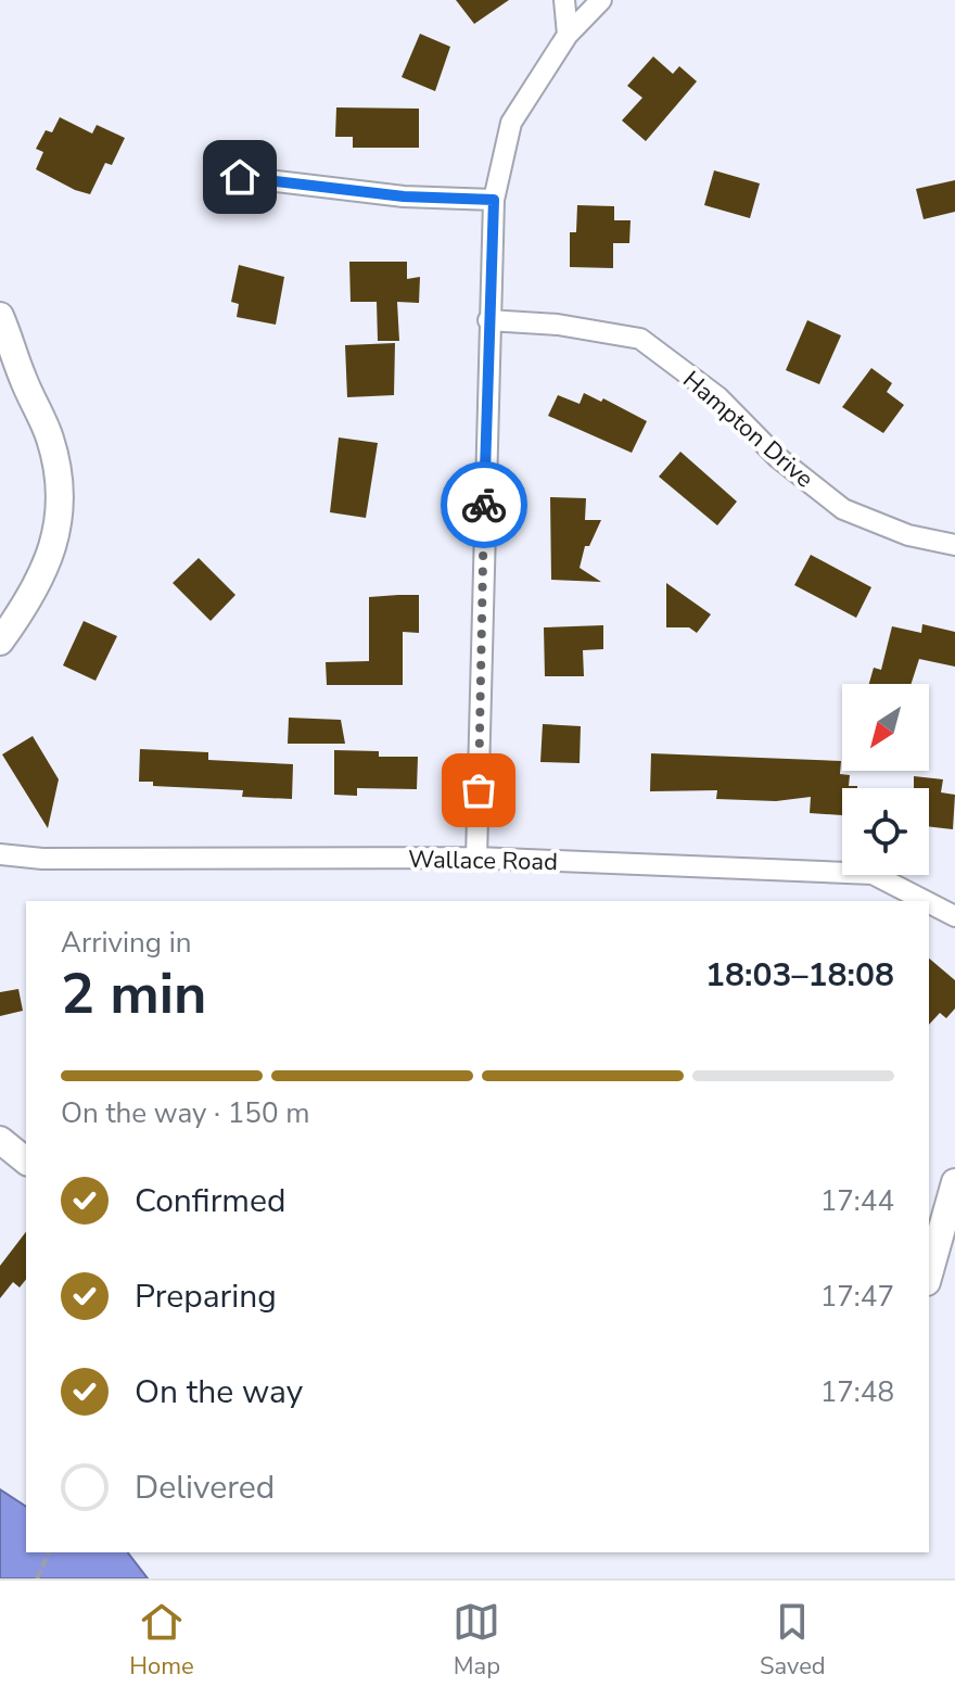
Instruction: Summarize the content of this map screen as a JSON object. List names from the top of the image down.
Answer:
{
  "streets": {
    "street": ["Hampton Drive", "Wallace Road"]
  },
  "north": "bottom left",
  "page": {
    "heading": ["2 min", "Arriving in", "18:03–18:08"],
    "bar": "On the way · 150 m",
    "list": [
      ["Confirmed", "17:44"],
      ["Preparing", "17:47"],
      ["On the way", "17:48"],
      "Delivered"
    ],
    "tabs": ["Home", "Map", "Saved"]
  }
}
